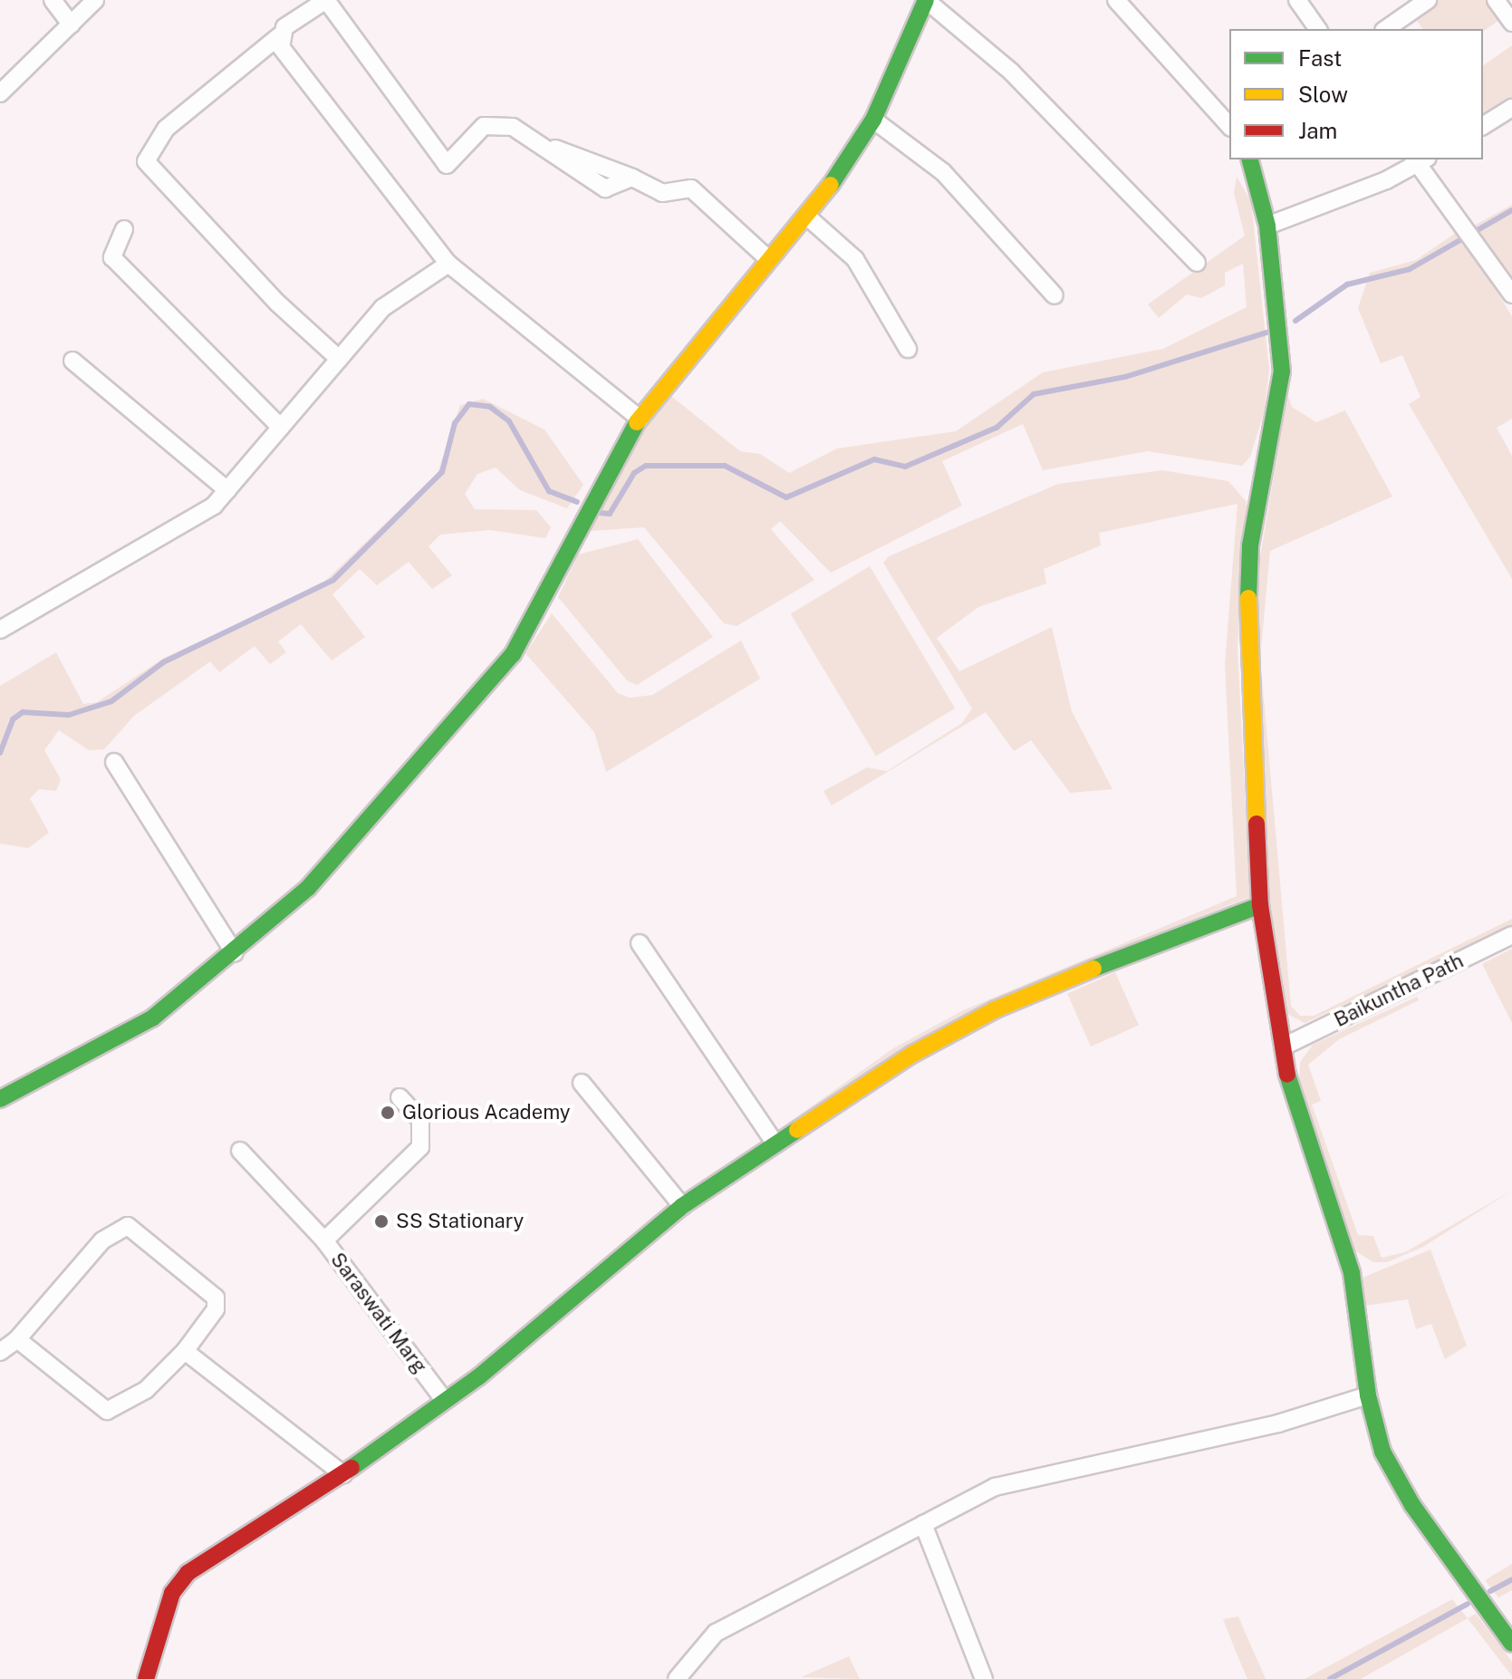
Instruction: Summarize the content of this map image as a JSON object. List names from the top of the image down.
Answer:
{
  "streets": {
    "street": ["Baikuntha Path", "Saraswati Marg"]
  },
  "places": ["Glorious Academy", "SS Stationary"],
  "legend": ["Fast", "Slow", "Jam"]
}
